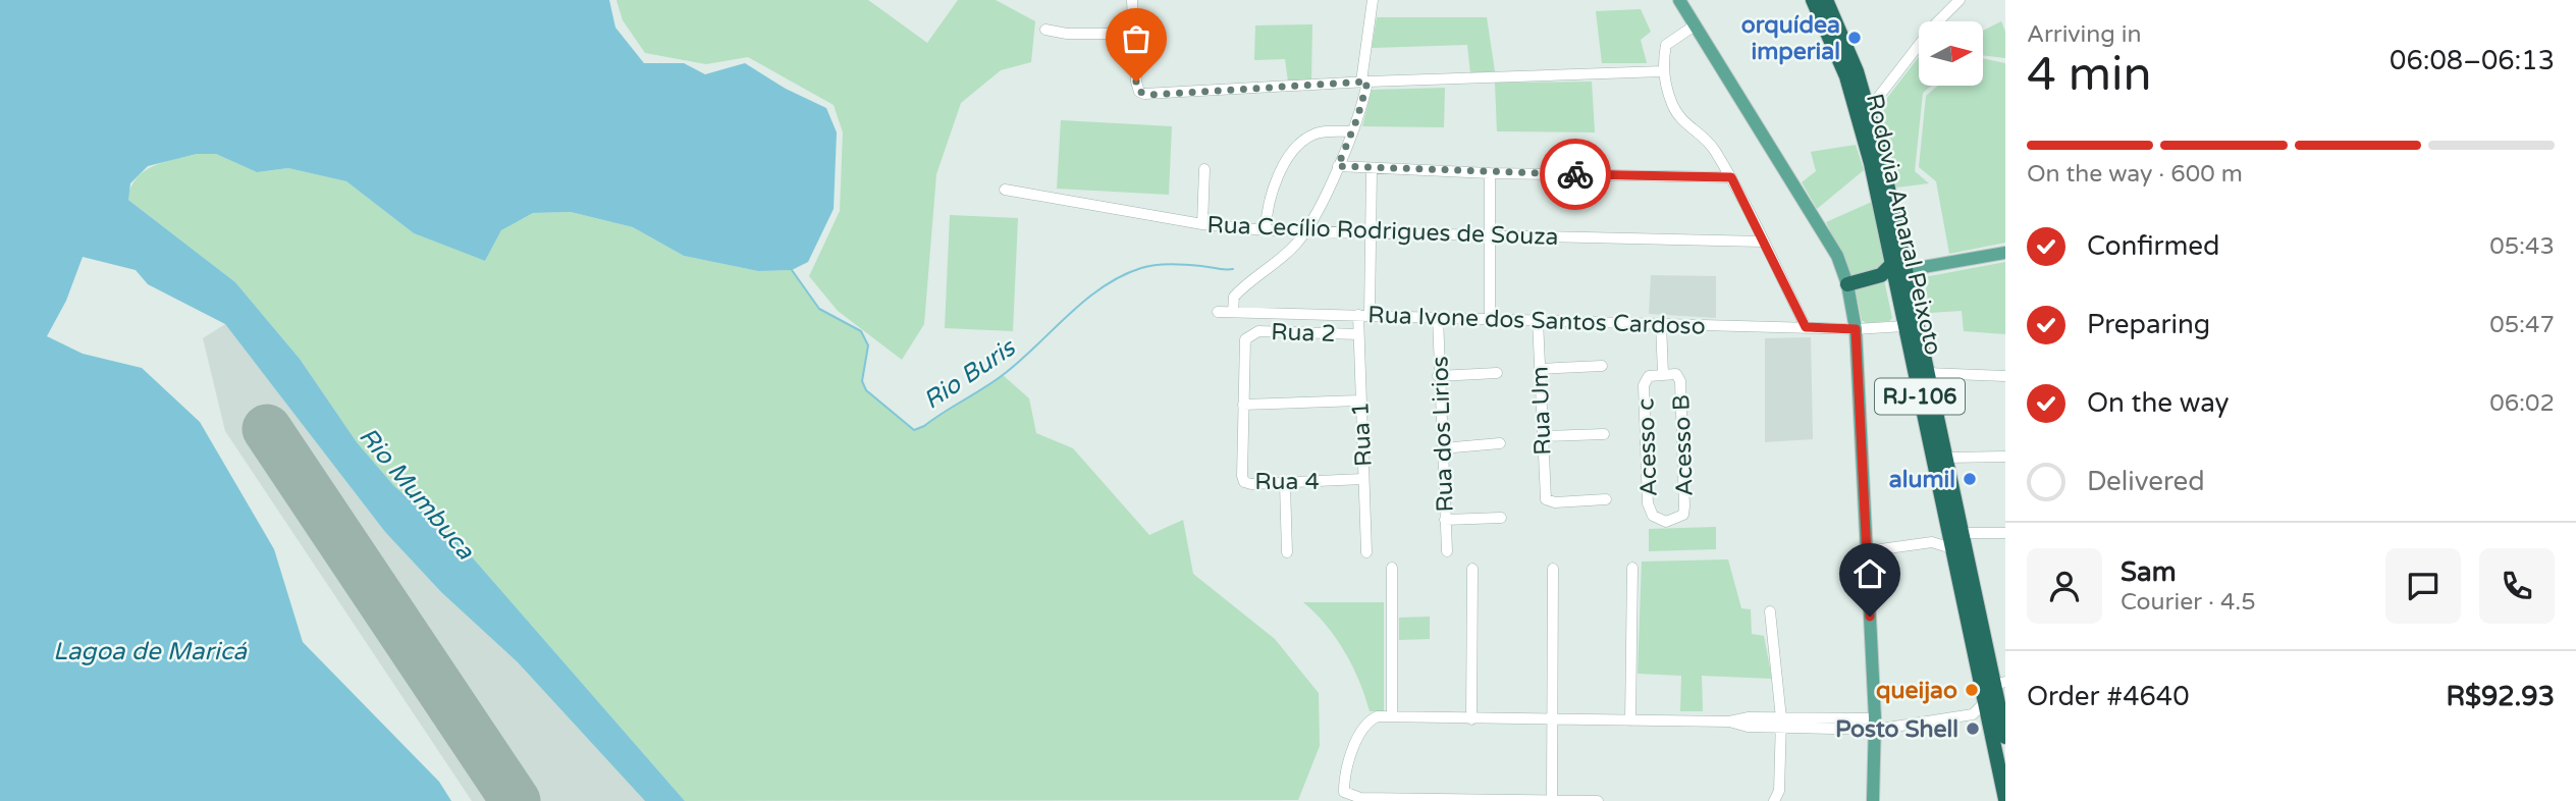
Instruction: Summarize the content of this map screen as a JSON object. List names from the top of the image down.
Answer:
{
  "streets": {
    "highway": ["Rodovia Amaral Peixoto", "RJ-106"],
    "street": [
      "Rua Cecílio Rodrigues de Souza",
      "Rua Ivone dos Santos Cardoso",
      "Rua 2",
      "Rua Um",
      "Rua 1",
      "Rua dos Lirios",
      "Acesso B",
      "Acesso c",
      "Rua 4"
    ]
  },
  "crossings": [
    ["Rodovia Amaral Peixoto", "Rua Ivone dos Santos Cardoso"],
    ["Rua Ivone dos Santos Cardoso", "Rua Um"],
    ["Rua Ivone dos Santos Cardoso", "Rua 1"],
    ["Rua Ivone dos Santos Cardoso", "Rua dos Lirios"],
    ["Rua 2", "Rua 1"],
    ["Rua 2", "Rua 4"],
    ["Rua 1", "Rua 4"],
    ["Acesso B", "Acesso c"]
  ],
  "water": ["Rio Buris", "Rio Mumbuca", "Lagoa de Maricá"],
  "places": [
    "orquídea imperial",
    "alumil",
    "queijao",
    "Posto Shell"
  ],
  "north": "right",
  "page": {
    "heading": ["4 min", "Arriving in", "06:08–06:13"],
    "panel": [
      "Sam",
      "Courier · 4.5",
      "Order #4640",
      "R$92.93"
    ],
    "bar": "On the way · 600 m",
    "list": [
      ["Confirmed", "05:43"],
      ["Preparing", "05:47"],
      ["On the way", "06:02"],
      "Delivered"
    ]
  }
}
